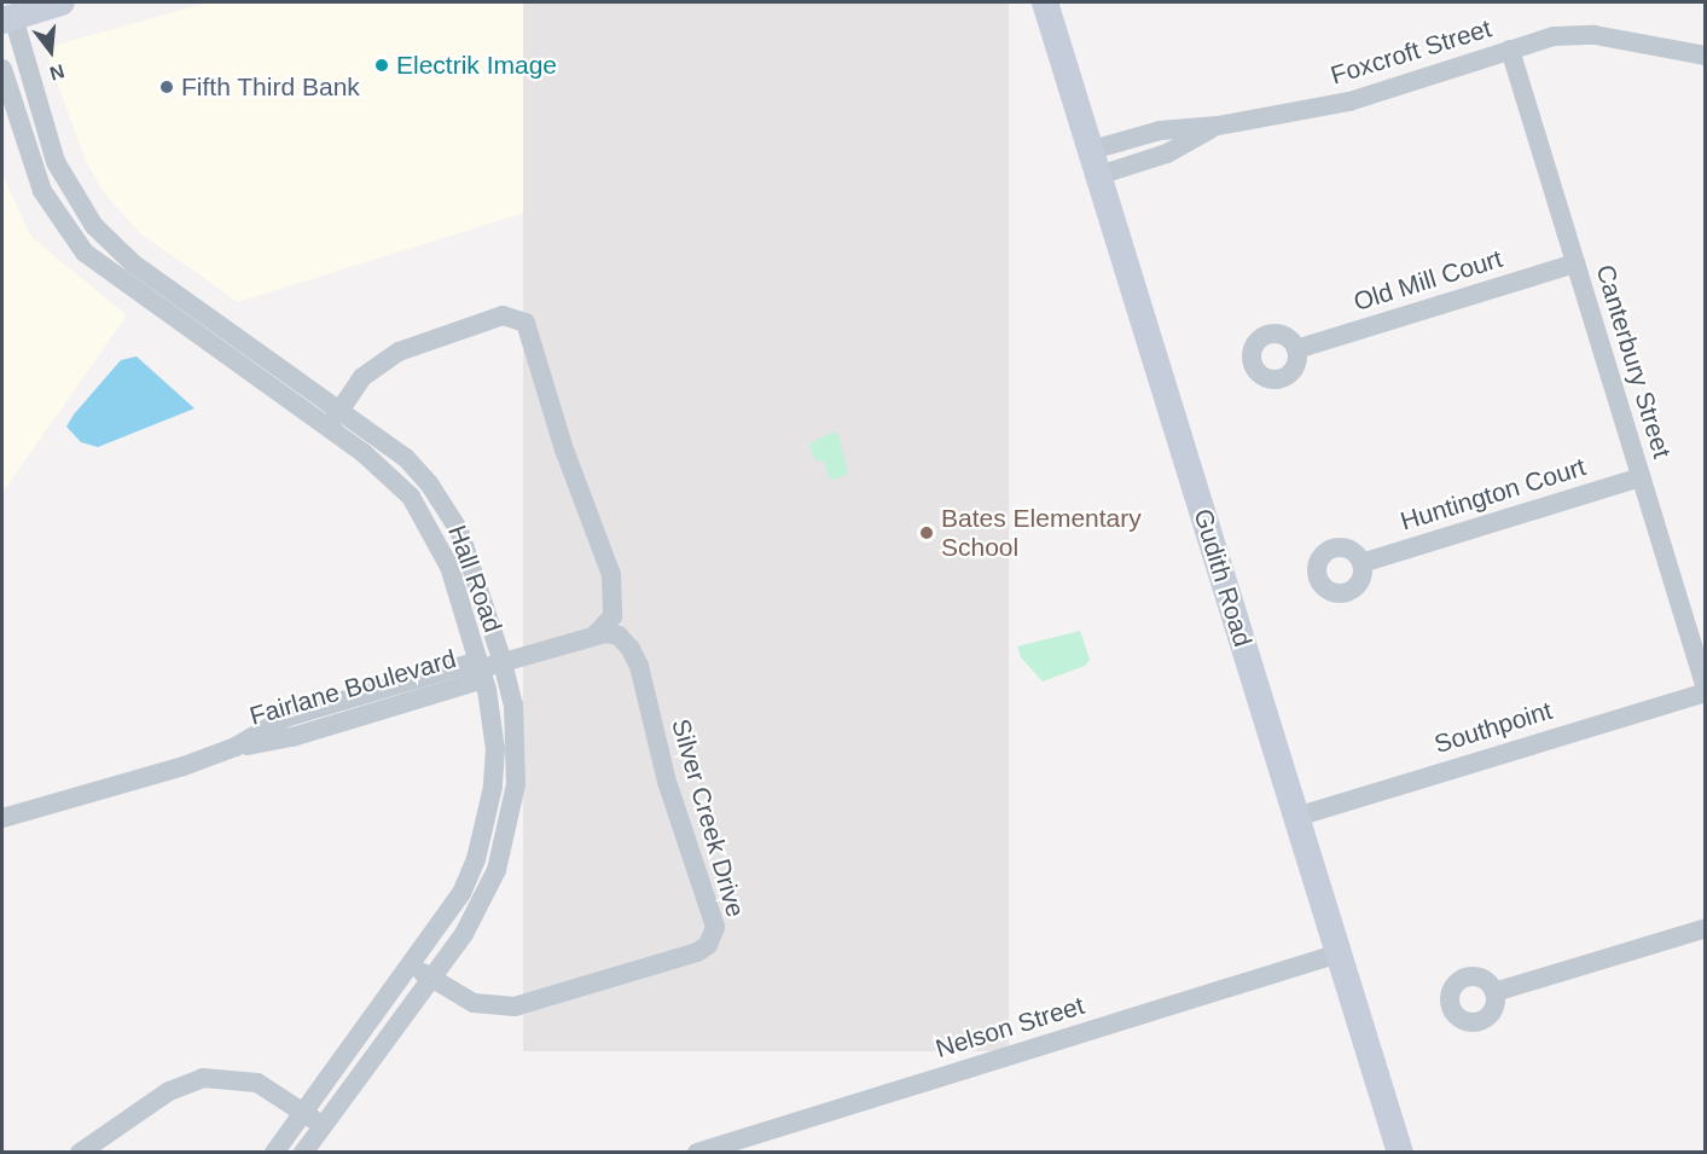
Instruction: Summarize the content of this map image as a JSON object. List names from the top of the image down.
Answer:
{
  "streets": {
    "street": [
      "Foxcroft Street",
      "Old Mill Court",
      "Canterbury Street",
      "Huntington Court",
      "Gudith Road",
      "Hall Road",
      "Fairlane Boulevard",
      "Southpoint",
      "Silver Creek Drive",
      "Nelson Street"
    ]
  },
  "crossings": [
    ["Foxcroft Street", "Canterbury Street"],
    ["Foxcroft Street", "Gudith Road"],
    ["Old Mill Court", "Canterbury Street"],
    ["Canterbury Street", "Huntington Court"],
    ["Canterbury Street", "Southpoint"],
    ["Gudith Road", "Southpoint"],
    ["Gudith Road", "Nelson Street"],
    ["Hall Road", "Fairlane Boulevard"],
    ["Hall Road", "Silver Creek Drive"]
  ],
  "places": ["Electrik Image", "Fifth Third Bank", "Bates Elementary School"],
  "north": "bottom"
}
